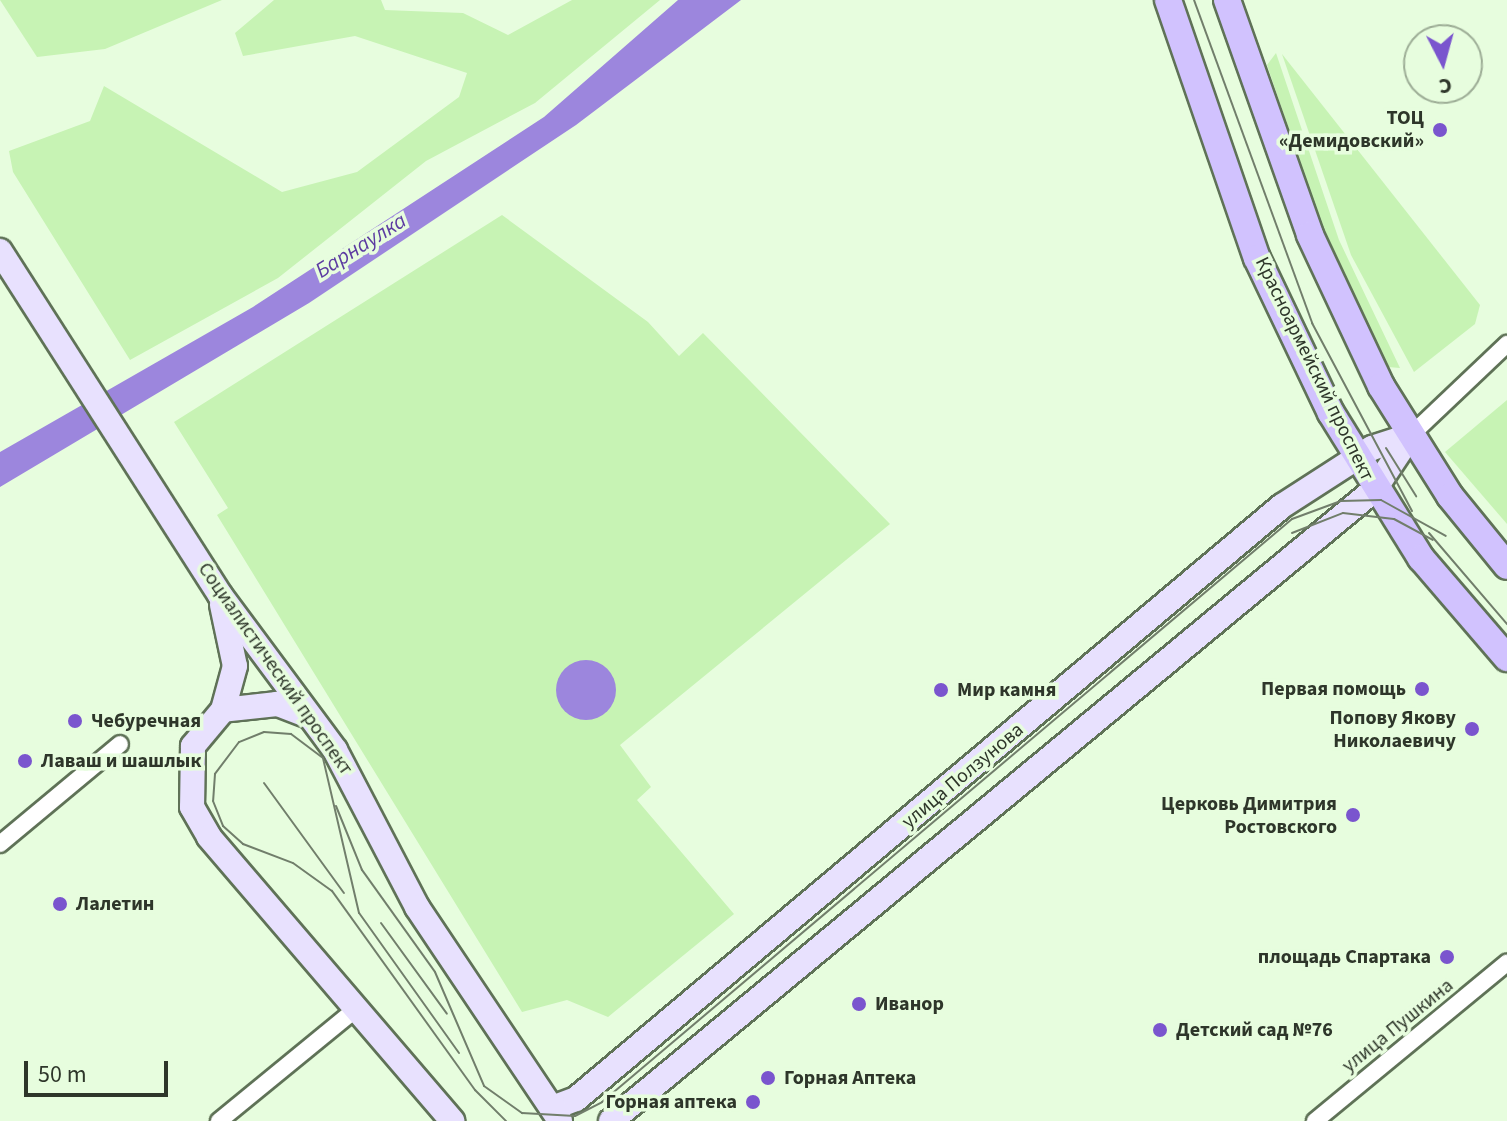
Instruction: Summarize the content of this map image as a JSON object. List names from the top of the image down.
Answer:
{
  "streets": {
    "main road": ["Красноармейский проспект"],
    "street": ["Социалистический проспект", "улица Ползунова", "улица Пушкина"]
  },
  "crossings": [
    ["Красноармейский проспект", "улица Ползунова"],
    ["Социалистический проспект", "улица Ползунова"]
  ],
  "water": ["Барнаулка"],
  "places": [
    "ТОЦ «Демидовский»",
    "Первая помощь",
    "Мир камня",
    "Чебуречная",
    "Попову Якову Николаевичу",
    "Лаваш и шашлык",
    "Церковь Димитрия Ростовского",
    "Лалетин",
    "площадь Спартака",
    "Иванор",
    "Детский сад №76",
    "Горная Аптека",
    "Горная аптека"
  ],
  "scale_bar": "50 m",
  "north": "bottom"
}
